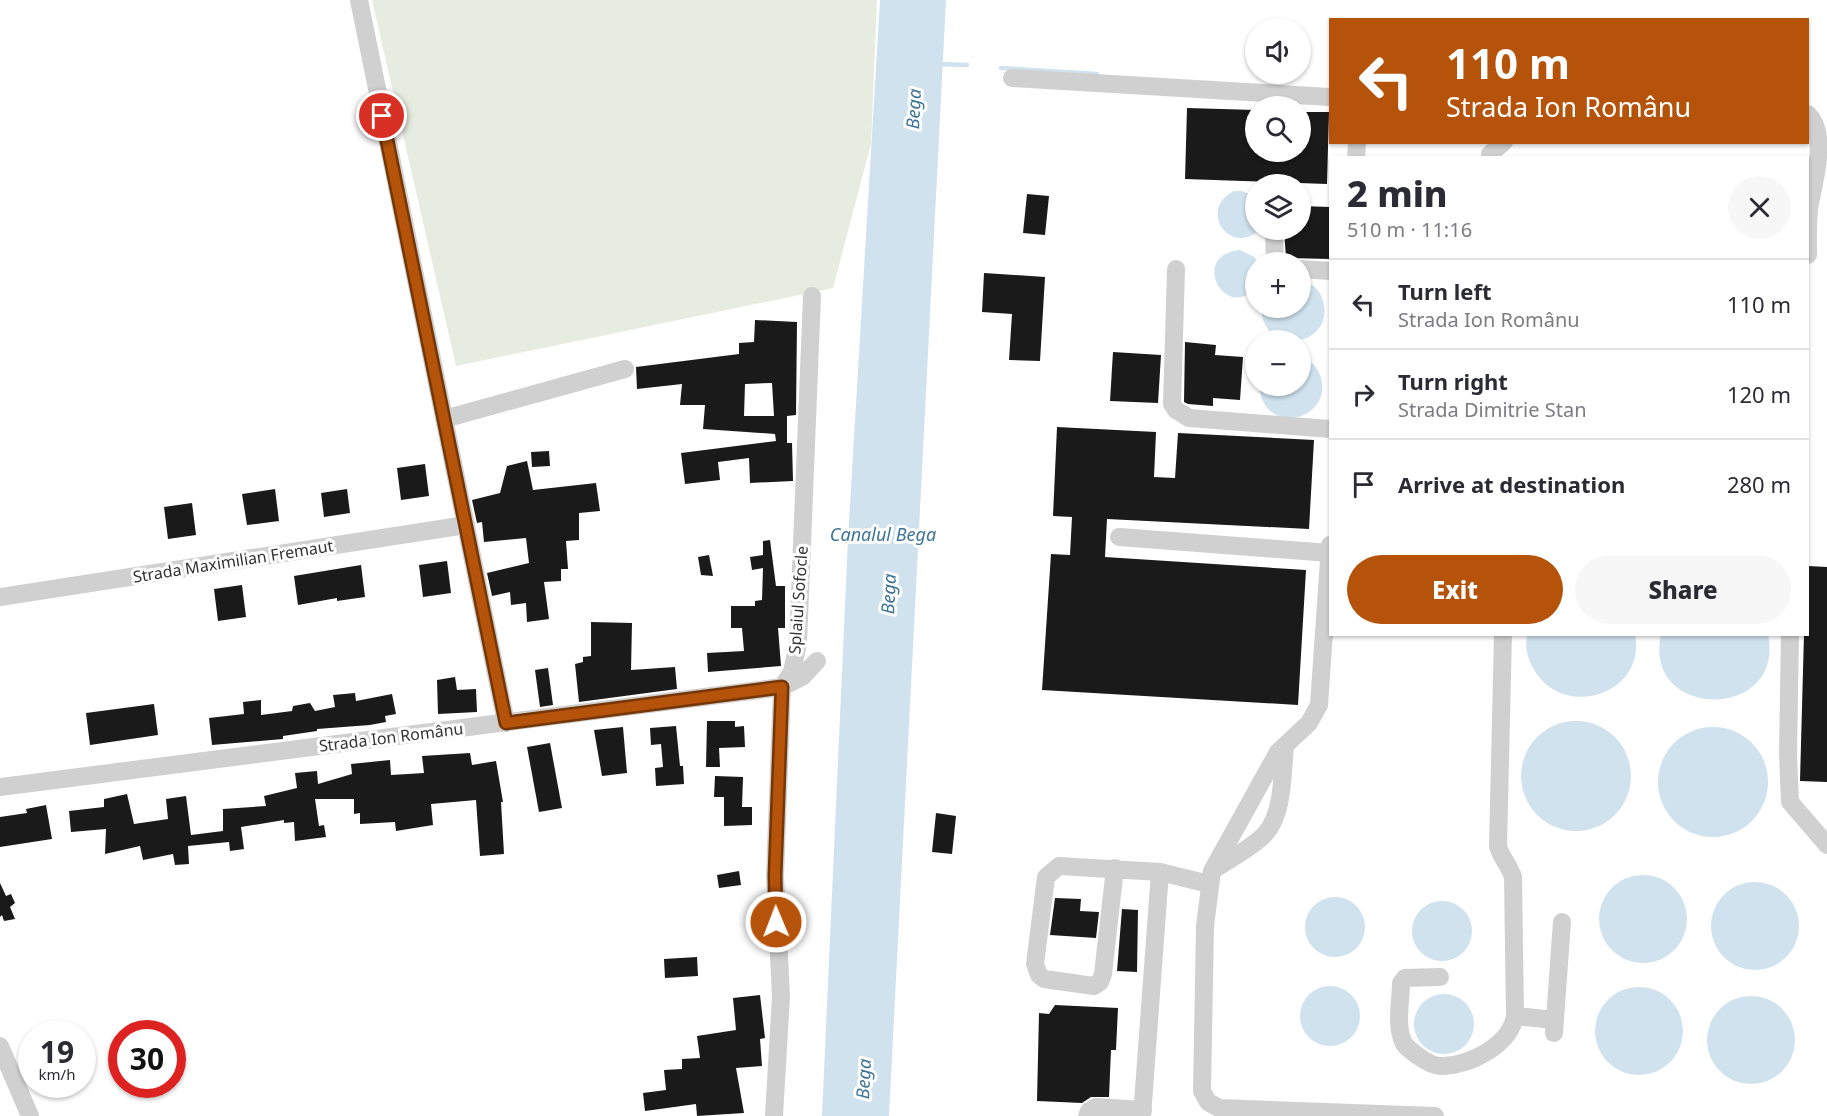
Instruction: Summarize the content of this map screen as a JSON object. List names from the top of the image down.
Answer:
{
  "streets": {
    "street": ["Strada Maximilian Fremaut", "Splaiul Sofocle", "Strada Ion Românu"]
  },
  "crossings": [
    ["Splaiul Sofocle", "Strada Ion Românu"]
  ],
  "water": ["Bega", "Canalul Bega"],
  "page": {
    "map_buttons": ["+", "−"],
    "turn": ["110 m", "Strada Ion Românu"],
    "heading": ["2 min", "510 m · 11:16"],
    "list": [
      {
        "name": "Turn left",
        "note": "Strada Ion Românu",
        "value": "110 m"
      },
      {
        "name": "Turn right",
        "note": "Strada Dimitrie Stan",
        "value": "120 m"
      },
      {
        "name": "Arrive at destination",
        "value": "280 m"
      }
    ],
    "buttons": ["Exit", "Share"],
    "speed": "19 km/h",
    "limit": "30"
  }
}
